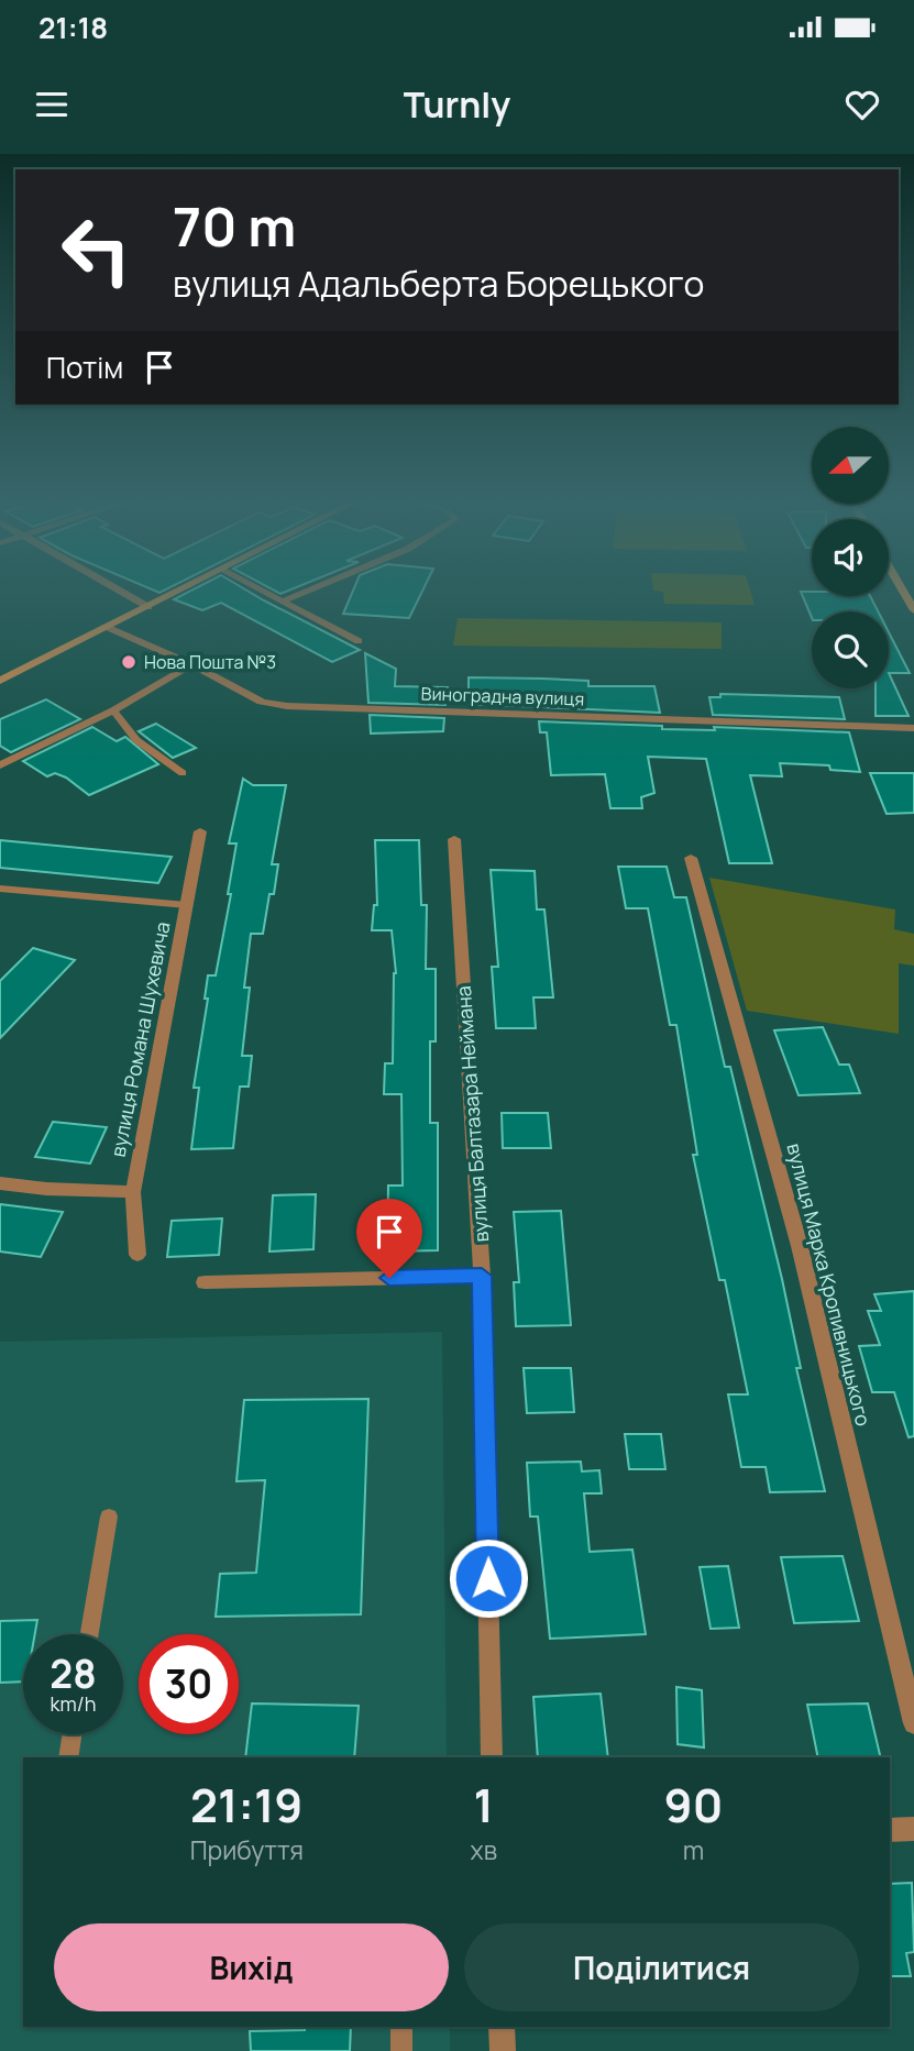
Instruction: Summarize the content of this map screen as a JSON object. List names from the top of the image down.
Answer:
{
  "streets": {
    "street": [
      "Виноградна вулиця",
      "вулиця Романа Шухевича",
      "вулиця Балтазара Неймана",
      "вулиця Марка Кропивницького"
    ]
  },
  "places": ["Нова Пошта №3"],
  "north": "left",
  "page": {
    "status": "21:18",
    "header": "Turnly",
    "turn": ["70 m", "вулиця Адальберта Борецького"],
    "then": "Потім",
    "speed": "28 km/h",
    "limit": "30",
    "eta": [
      "21:19",
      "Прибуття",
      "1",
      "хв",
      "90",
      "m"
    ],
    "buttons": ["Вихід", "Поділитися"]
  }
}
